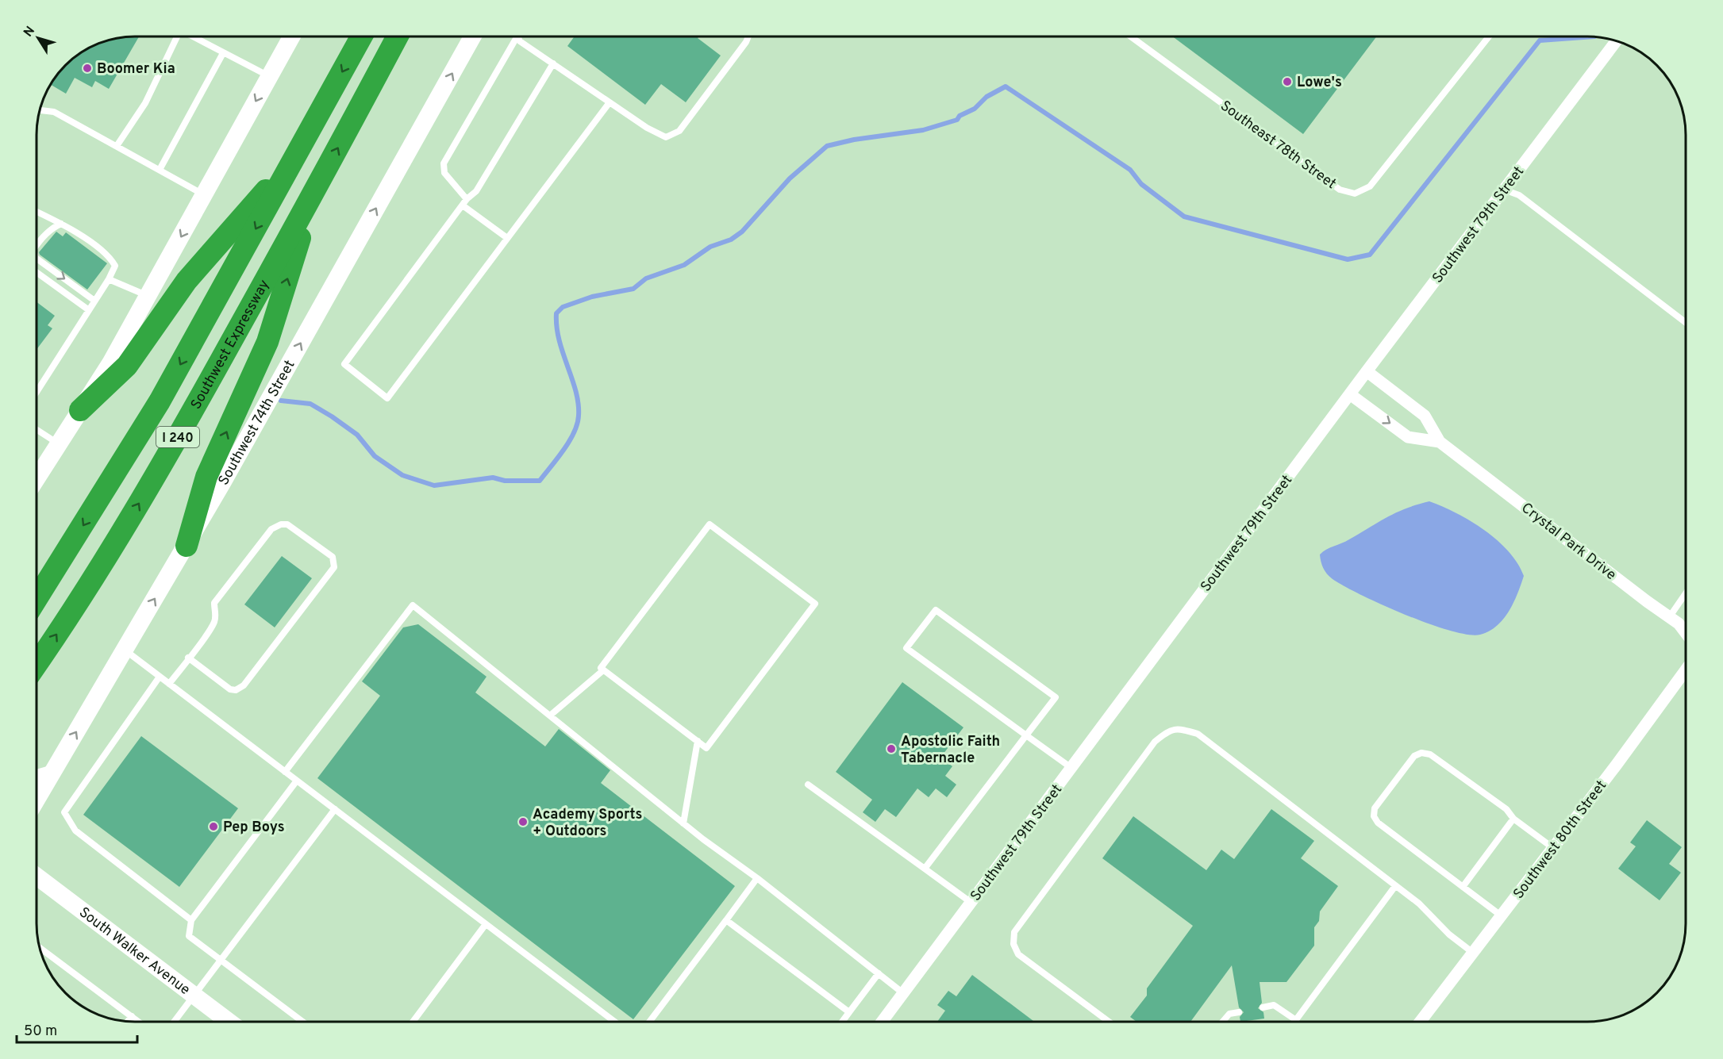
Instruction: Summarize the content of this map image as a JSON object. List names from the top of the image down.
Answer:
{
  "streets": {
    "highway": ["Southwest Expressway", "I 240"],
    "main road": ["Southwest 74th Street", "South Walker Avenue"],
    "street": ["Southwest 79th Street", "Crystal Park Drive", "Southwest 80th Street"],
    "lane": ["Southeast 78th Street"]
  },
  "crossings": [
    ["Southwest 79th Street", "Crystal Park Drive"]
  ],
  "places": [
    "Boomer Kia",
    "Lowe's",
    "Apostolic Faith Tabernacle",
    "Academy Sports + Outdoors",
    "Pep Boys"
  ],
  "scale_bar": "50 m",
  "north": "top left"
}
